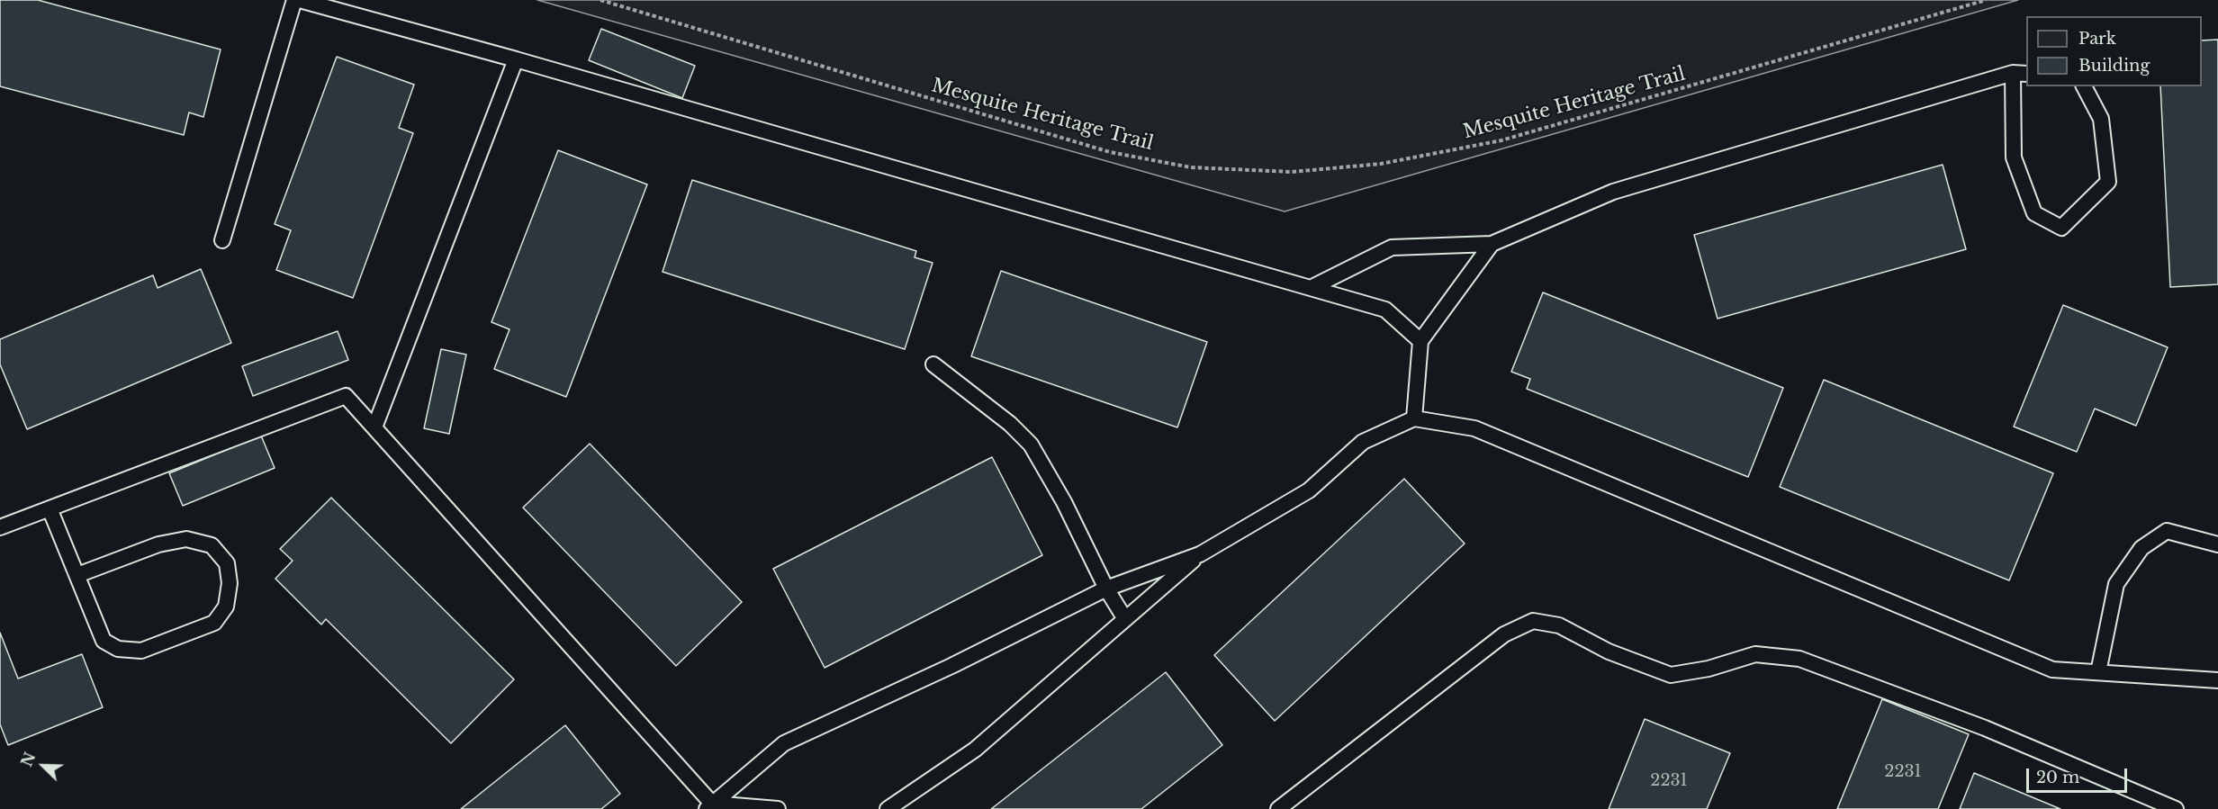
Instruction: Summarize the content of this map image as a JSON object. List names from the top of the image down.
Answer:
{
  "streets": {
    "path": ["Mesquite Heritage Trail"]
  },
  "house_numbers": ["2231", "2231"],
  "legend": ["Park", "Building"],
  "scale_bar": "20 m",
  "north": "top left"
}
